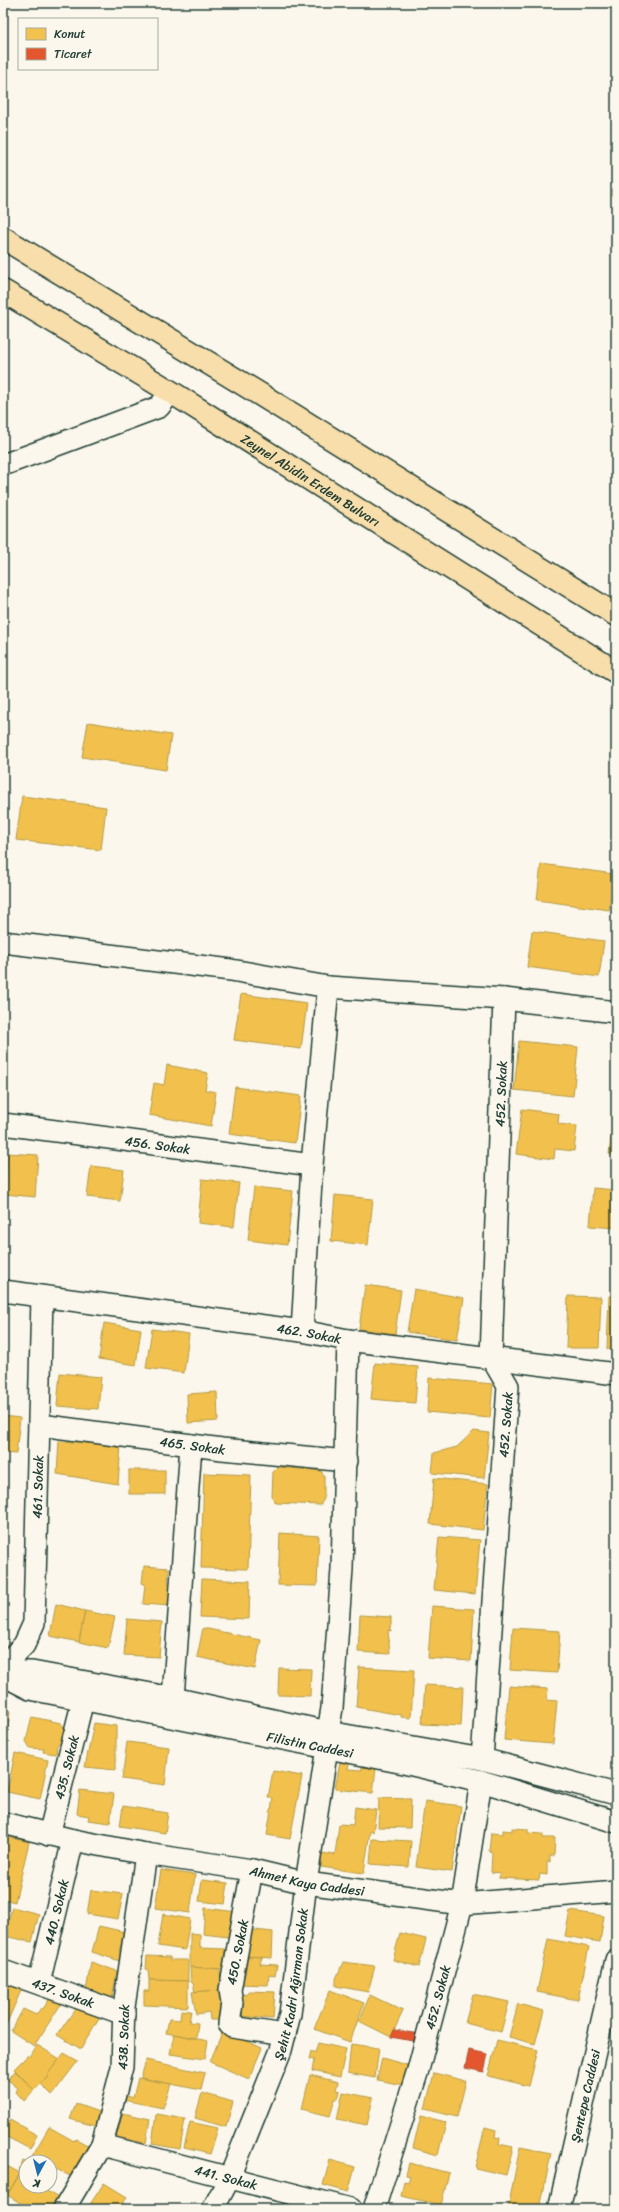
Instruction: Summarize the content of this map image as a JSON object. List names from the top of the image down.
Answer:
{
  "streets": {
    "main road": ["Zeynel Abidin Erdem Bulvarı"],
    "street": [
      "452. Sokak",
      "456. Sokak",
      "462. Sokak",
      "465. Sokak",
      "461. Sokak",
      "Filistin Caddesi",
      "435. Sokak",
      "Ahmet Kaya Caddesi",
      "440. Sokak",
      "450. Sokak",
      "Şehit Kadri Ağırman Sokak",
      "437. Sokak",
      "438. Sokak",
      "Şentepe Caddesi",
      "441. Sokak"
    ]
  },
  "crossings": [
    ["452. Sokak", "462. Sokak"],
    ["452. Sokak", "Filistin Caddesi"],
    ["452. Sokak", "Ahmet Kaya Caddesi"],
    ["462. Sokak", "461. Sokak"],
    ["462. Sokak", "Şehit Kadri Ağırman Sokak"],
    ["465. Sokak", "461. Sokak"],
    ["465. Sokak", "Şehit Kadri Ağırman Sokak"],
    ["Filistin Caddesi", "435. Sokak"],
    ["Filistin Caddesi", "Şehit Kadri Ağırman Sokak"],
    ["435. Sokak", "Ahmet Kaya Caddesi"],
    ["Ahmet Kaya Caddesi", "440. Sokak"],
    ["Ahmet Kaya Caddesi", "450. Sokak"],
    ["Ahmet Kaya Caddesi", "Şehit Kadri Ağırman Sokak"],
    ["Ahmet Kaya Caddesi", "438. Sokak"],
    ["440. Sokak", "437. Sokak"],
    ["450. Sokak", "Şehit Kadri Ağırman Sokak"],
    ["Şehit Kadri Ağırman Sokak", "441. Sokak"],
    ["437. Sokak", "438. Sokak"],
    ["438. Sokak", "441. Sokak"]
  ],
  "legend": ["Konut", "Ticaret"],
  "north": "bottom"
}
